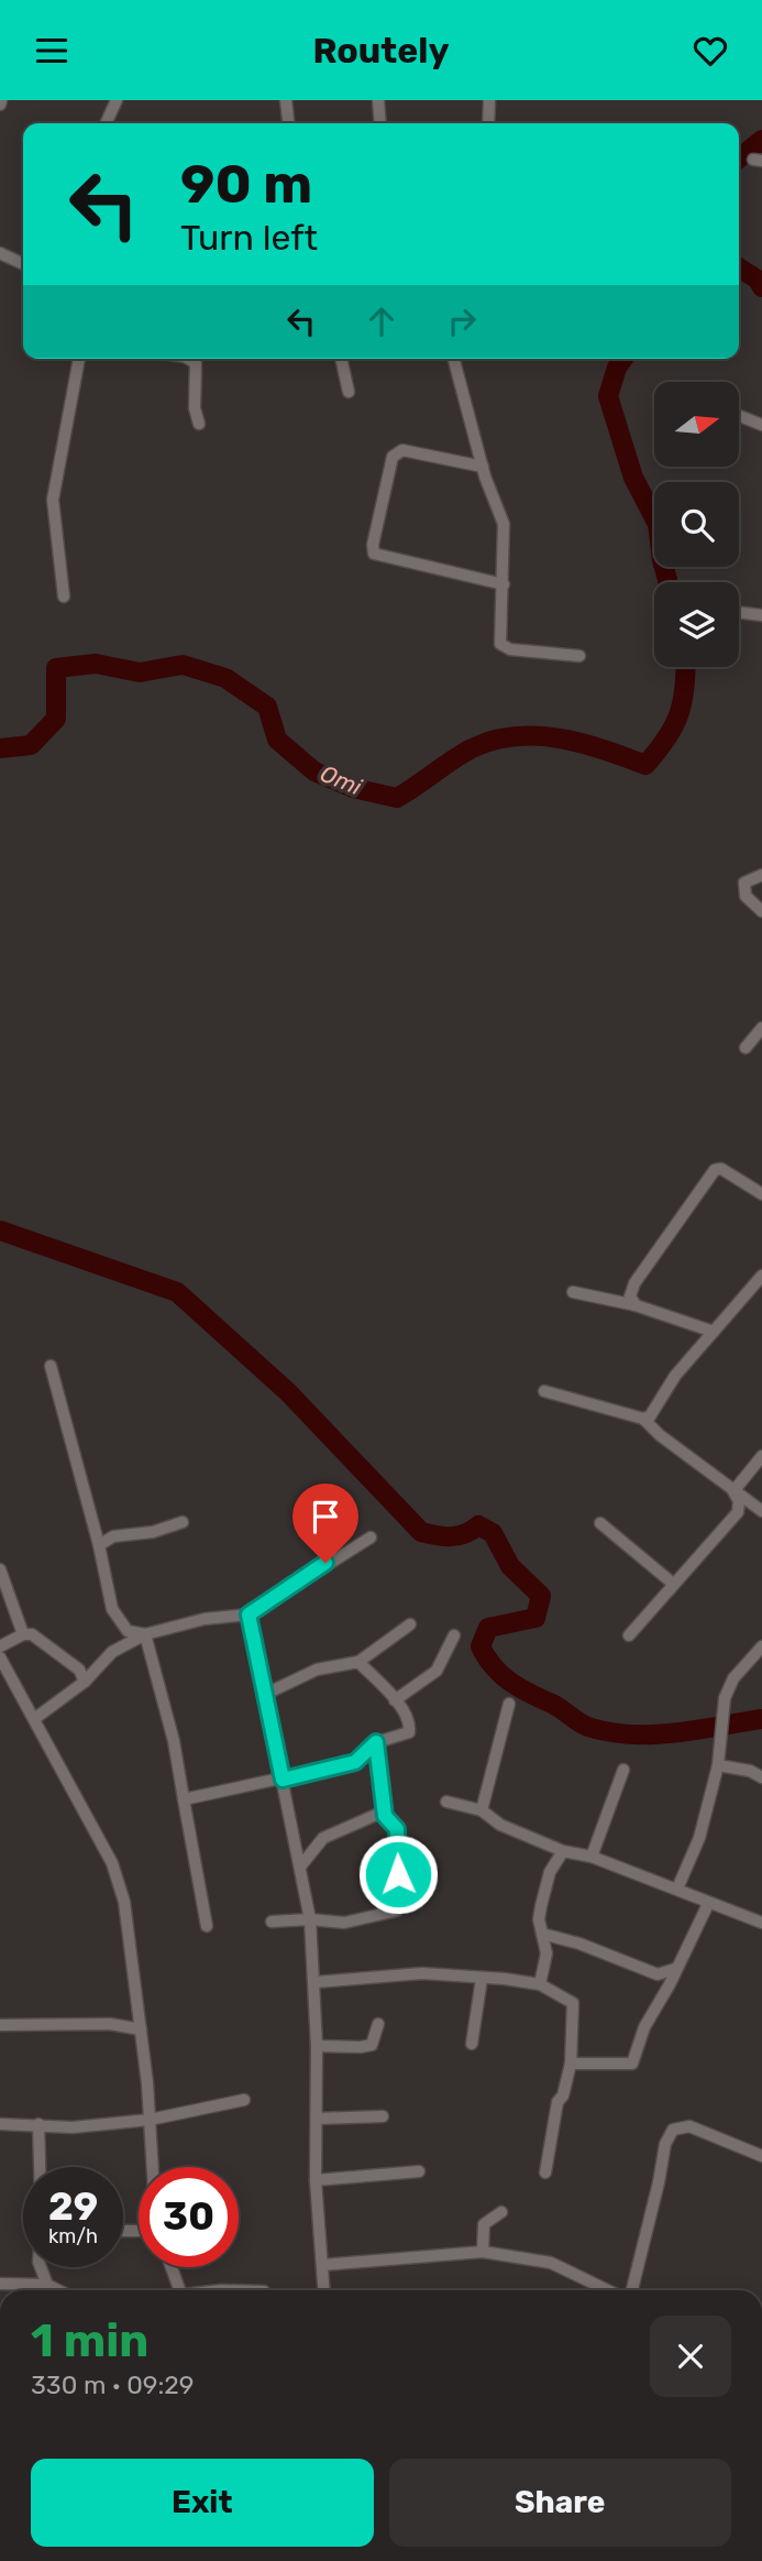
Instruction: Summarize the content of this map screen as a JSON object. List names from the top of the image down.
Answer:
{
  "water": ["Omi"],
  "north": "right",
  "page": {
    "header": "Routely",
    "turn": ["90 m", "Turn left"],
    "speed": "29 km/h",
    "limit": "30",
    "heading": ["1 min", "330 m · 09:29"],
    "buttons": ["Exit", "Share"]
  }
}
